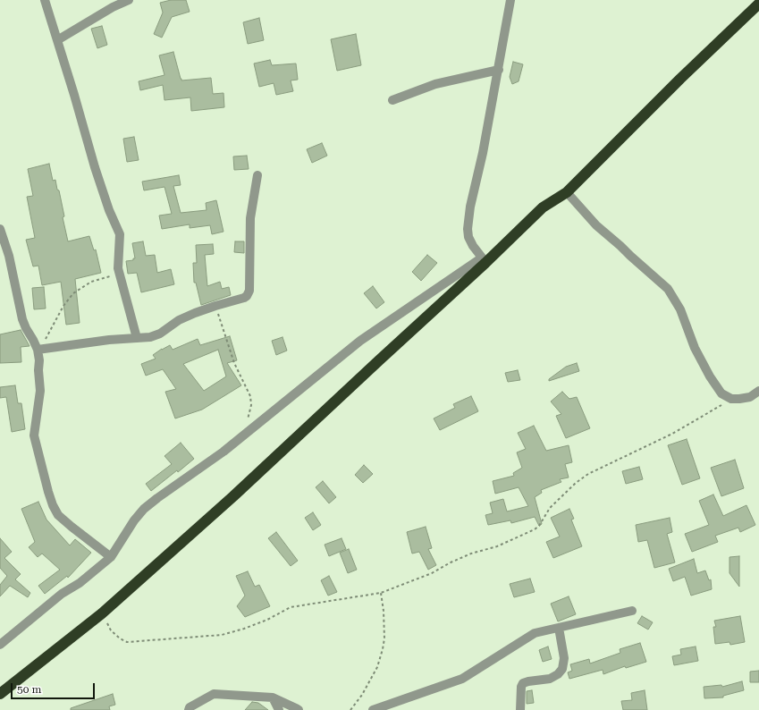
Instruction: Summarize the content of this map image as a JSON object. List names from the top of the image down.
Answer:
{
  "scale_bar": "50 m"
}
